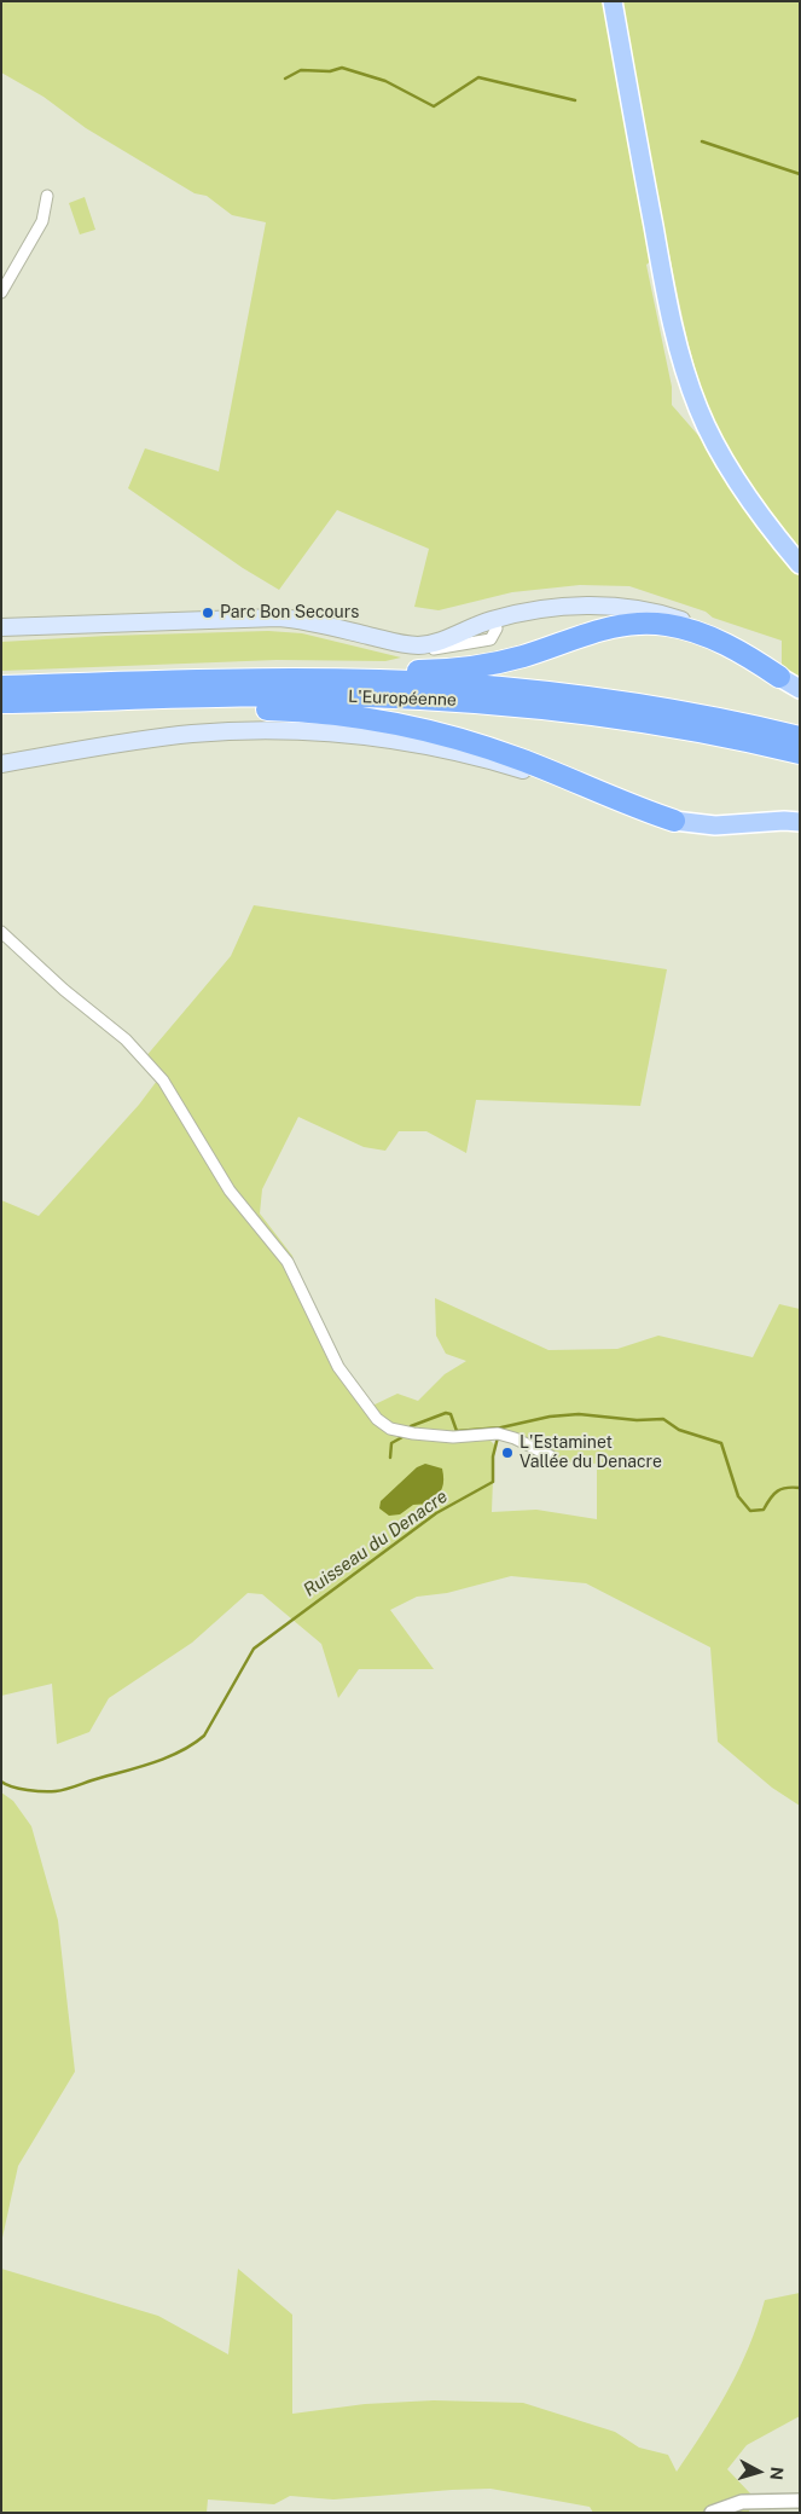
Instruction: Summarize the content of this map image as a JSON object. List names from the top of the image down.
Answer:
{
  "streets": {
    "highway": ["L'Européenne"]
  },
  "water": ["Ruisseau du Denacre"],
  "places": ["Parc Bon Secours", "L'Estaminet Vallée du Denacre"],
  "north": "right"
}
